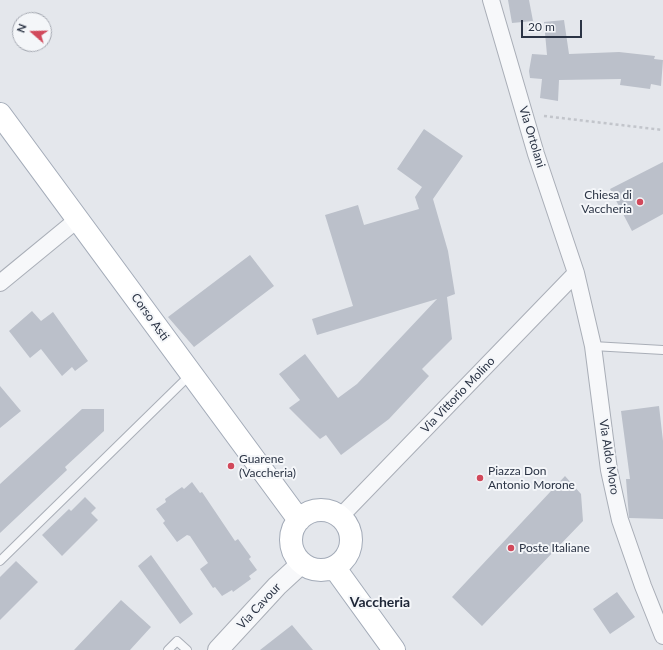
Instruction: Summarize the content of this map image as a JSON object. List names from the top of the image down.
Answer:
{
  "streets": {
    "main road": ["Corso Asti"],
    "street": [
      "Via Ortolani",
      "Via Vittorio Molino",
      "Via Aldo Moro",
      "Via Cavour"
    ]
  },
  "crossings": [
    ["Via Ortolani", "Via Vittorio Molino"],
    ["Via Ortolani", "Via Aldo Moro"],
    ["Corso Asti", "Via Vittorio Molino"],
    ["Corso Asti", "Via Cavour"],
    ["Via Vittorio Molino", "Via Aldo Moro"],
    ["Via Vittorio Molino", "Via Cavour"]
  ],
  "districts": ["Vaccheria"],
  "places": [
    "Chiesa di Vaccheria",
    "Guarene (Vaccheria)",
    "Piazza Don Antonio Morone",
    "Poste Italiane"
  ],
  "scale_bar": "20 m",
  "north": "left"
}
